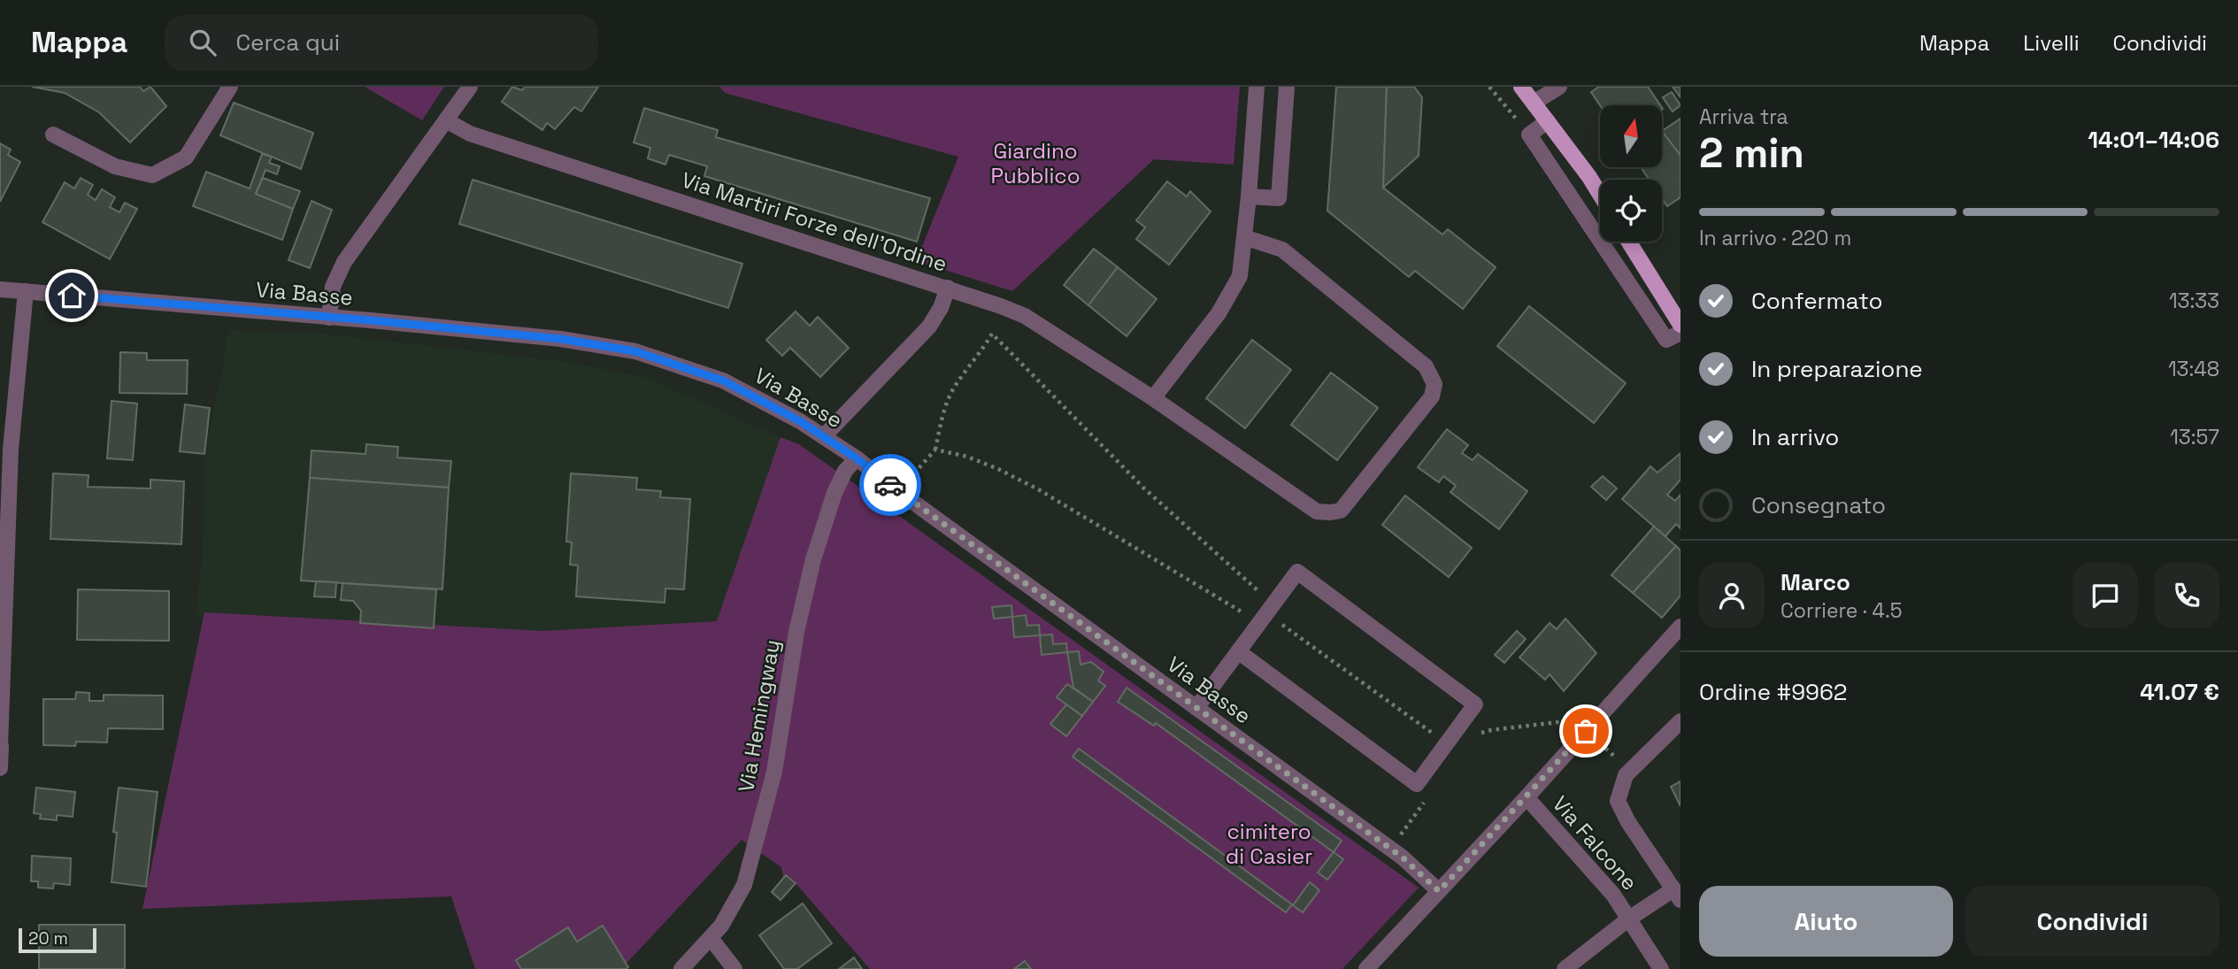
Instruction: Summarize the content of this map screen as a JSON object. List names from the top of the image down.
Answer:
{
  "streets": {
    "street": [
      "Via Martiri Forze dell'Ordine",
      "Via Basse",
      "Via Hemingway",
      "Via Falcone"
    ]
  },
  "crossings": [
    ["Via Basse", "Via Hemingway"]
  ],
  "parks": ["Giardino Pubblico", "cimitero di Casier"],
  "scale_bar": "20 m",
  "north": "top",
  "page": {
    "header": "Mappa",
    "search": "Cerca qui",
    "nav": ["Mappa", "Livelli", "Condividi"],
    "heading": ["2 min", "Arriva tra", "14:01–14:06"],
    "panel": [
      "Marco",
      "Corriere · 4.5",
      "Ordine #9962",
      "41.07 €"
    ],
    "bar": "In arrivo · 220 m",
    "list": [
      ["Confermato", "13:33"],
      ["In preparazione", "13:48"],
      ["In arrivo", "13:57"],
      "Consegnato"
    ],
    "buttons": ["Aiuto", "Condividi"],
    "scale": "20 m"
  }
}
